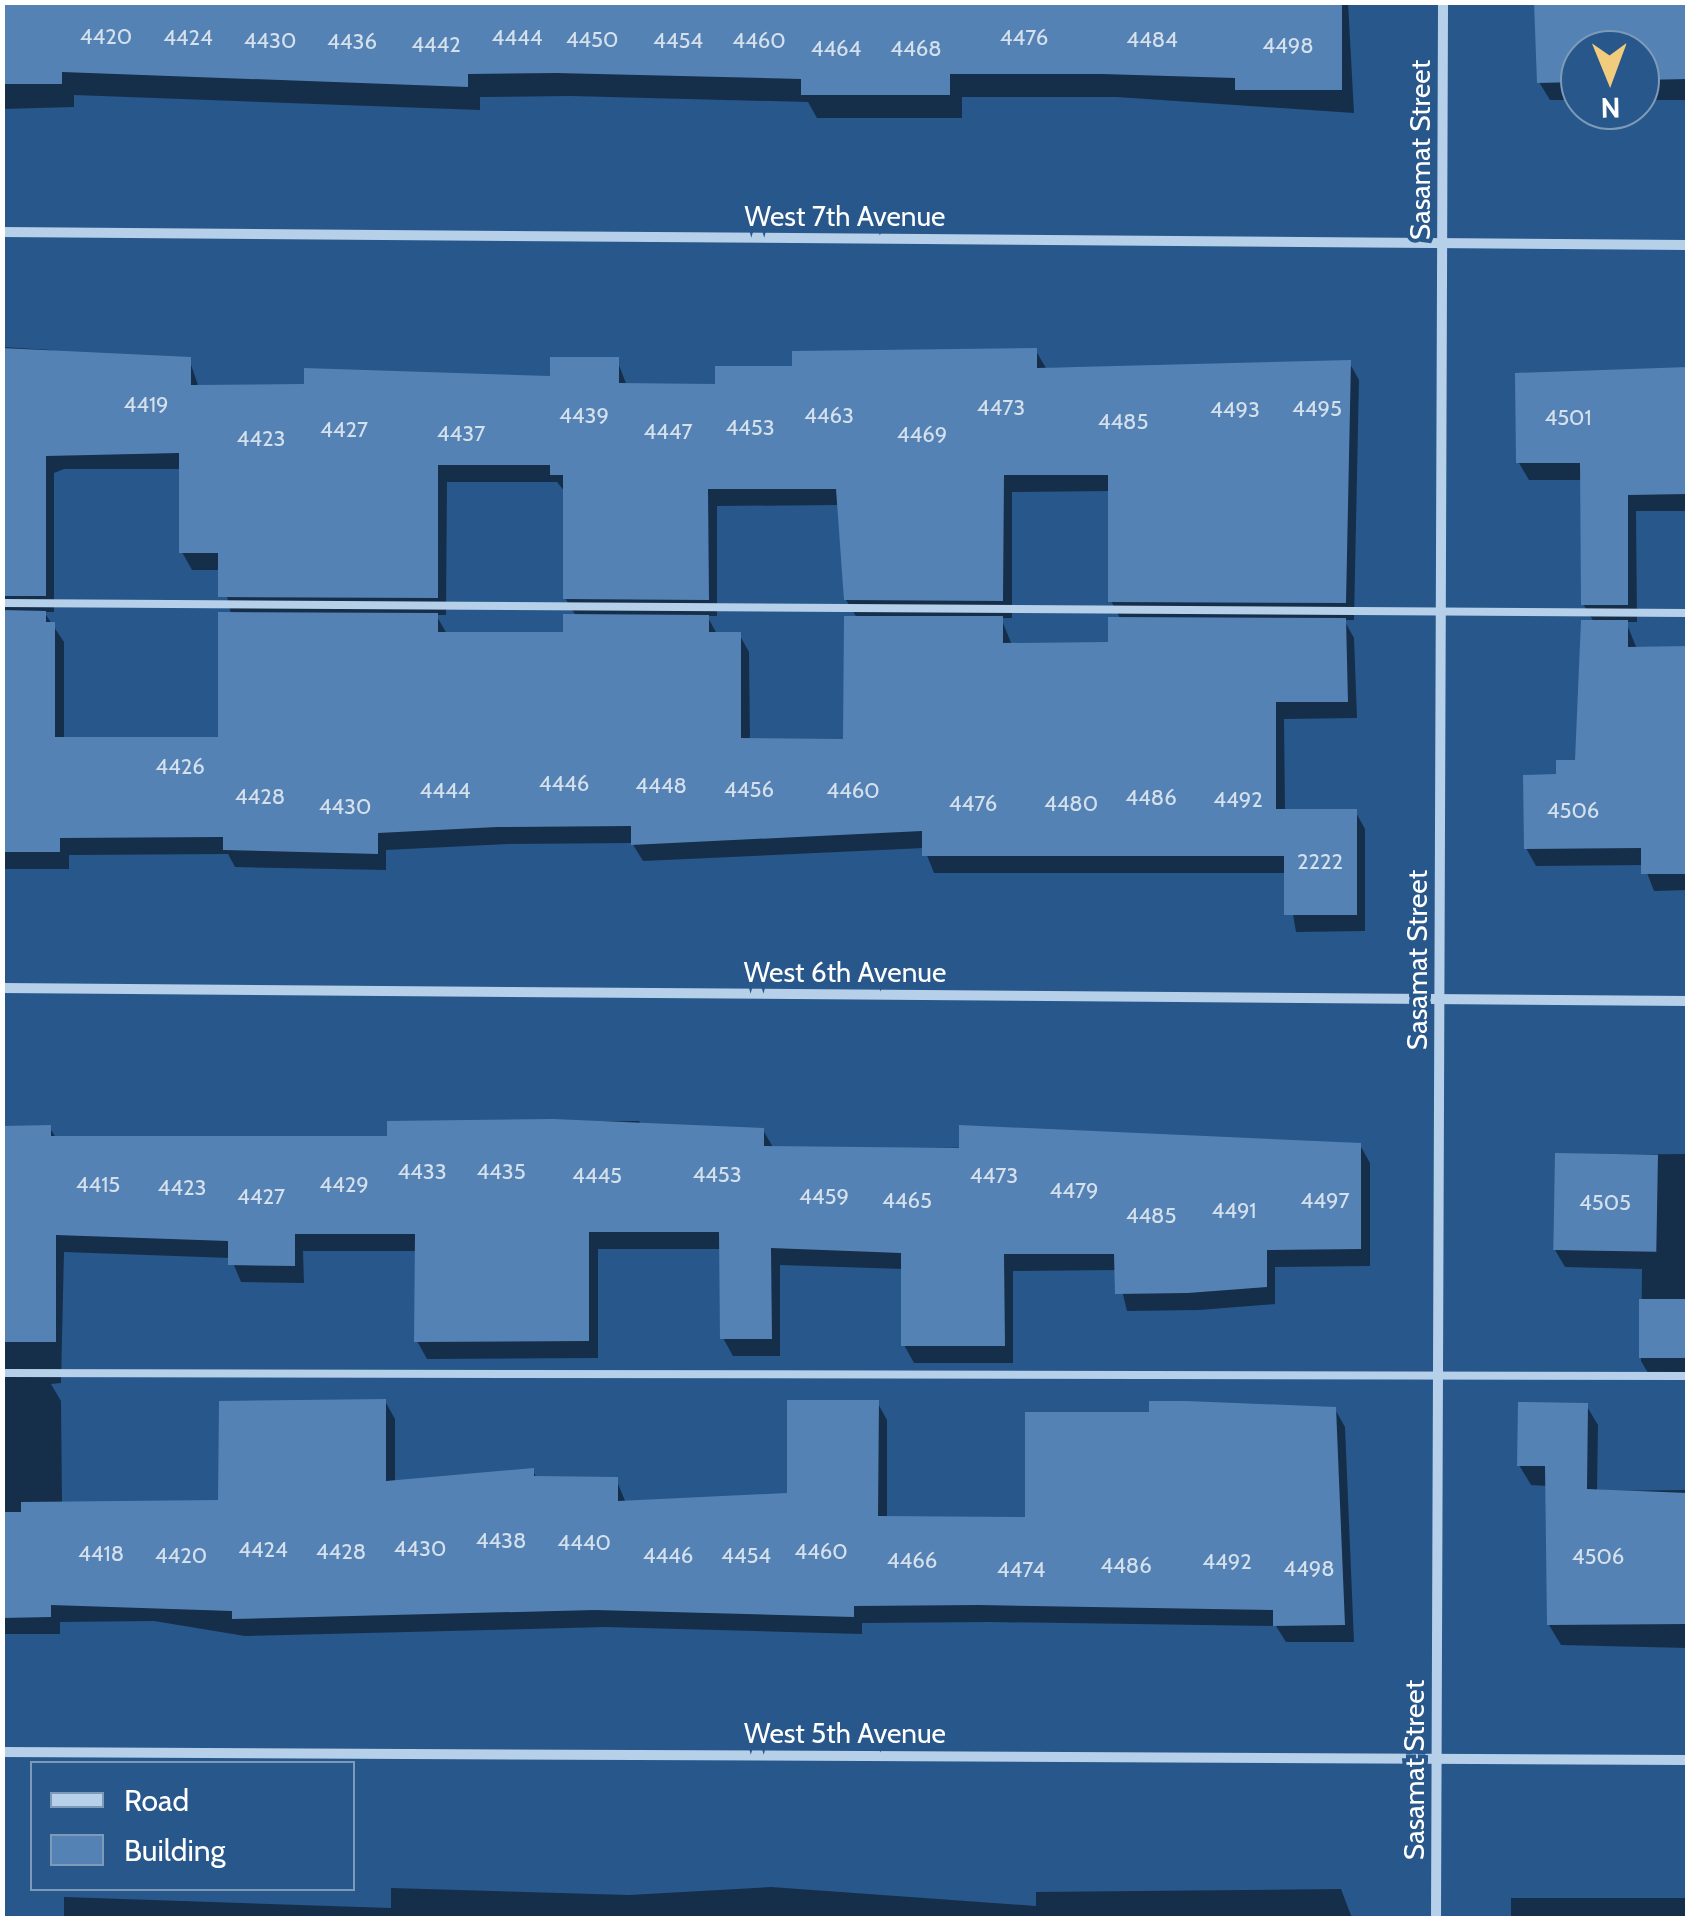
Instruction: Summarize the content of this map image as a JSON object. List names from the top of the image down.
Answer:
{
  "streets": {
    "street": [
      "Sasamat Street",
      "West 7th Avenue",
      "West 6th Avenue",
      "West 5th Avenue"
    ]
  },
  "crossings": [
    ["Sasamat Street", "West 7th Avenue"],
    ["Sasamat Street", "West 6th Avenue"],
    ["Sasamat Street", "West 5th Avenue"]
  ],
  "house_numbers": [
    "4420",
    "4424",
    "4444",
    "4476",
    "4450",
    "4484",
    "4430",
    "4454",
    "4460",
    "4436",
    "4442",
    "4498",
    "4464",
    "4468",
    "4419",
    "4473",
    "4495",
    "4493",
    "4439",
    "4463",
    "4501",
    "4485",
    "4453",
    "4427",
    "4447",
    "4437",
    "4469",
    "4423",
    "4426",
    "4446",
    "4448",
    "4456",
    "4444",
    "4460",
    "4428",
    "4486",
    "4492",
    "4476",
    "4480",
    "4430",
    "4506",
    "2222",
    "4433",
    "4435",
    "4453",
    "4445",
    "4473",
    "4415",
    "4429",
    "4423",
    "4479",
    "4427",
    "4459",
    "4465",
    "4497",
    "4505",
    "4491",
    "4485",
    "4438",
    "4440",
    "4430",
    "4424",
    "4428",
    "4460",
    "4418",
    "4420",
    "4446",
    "4454",
    "4506",
    "4466",
    "4492",
    "4486",
    "4498",
    "4474"
  ],
  "legend": ["Road", "Building"],
  "north": "bottom"
}
